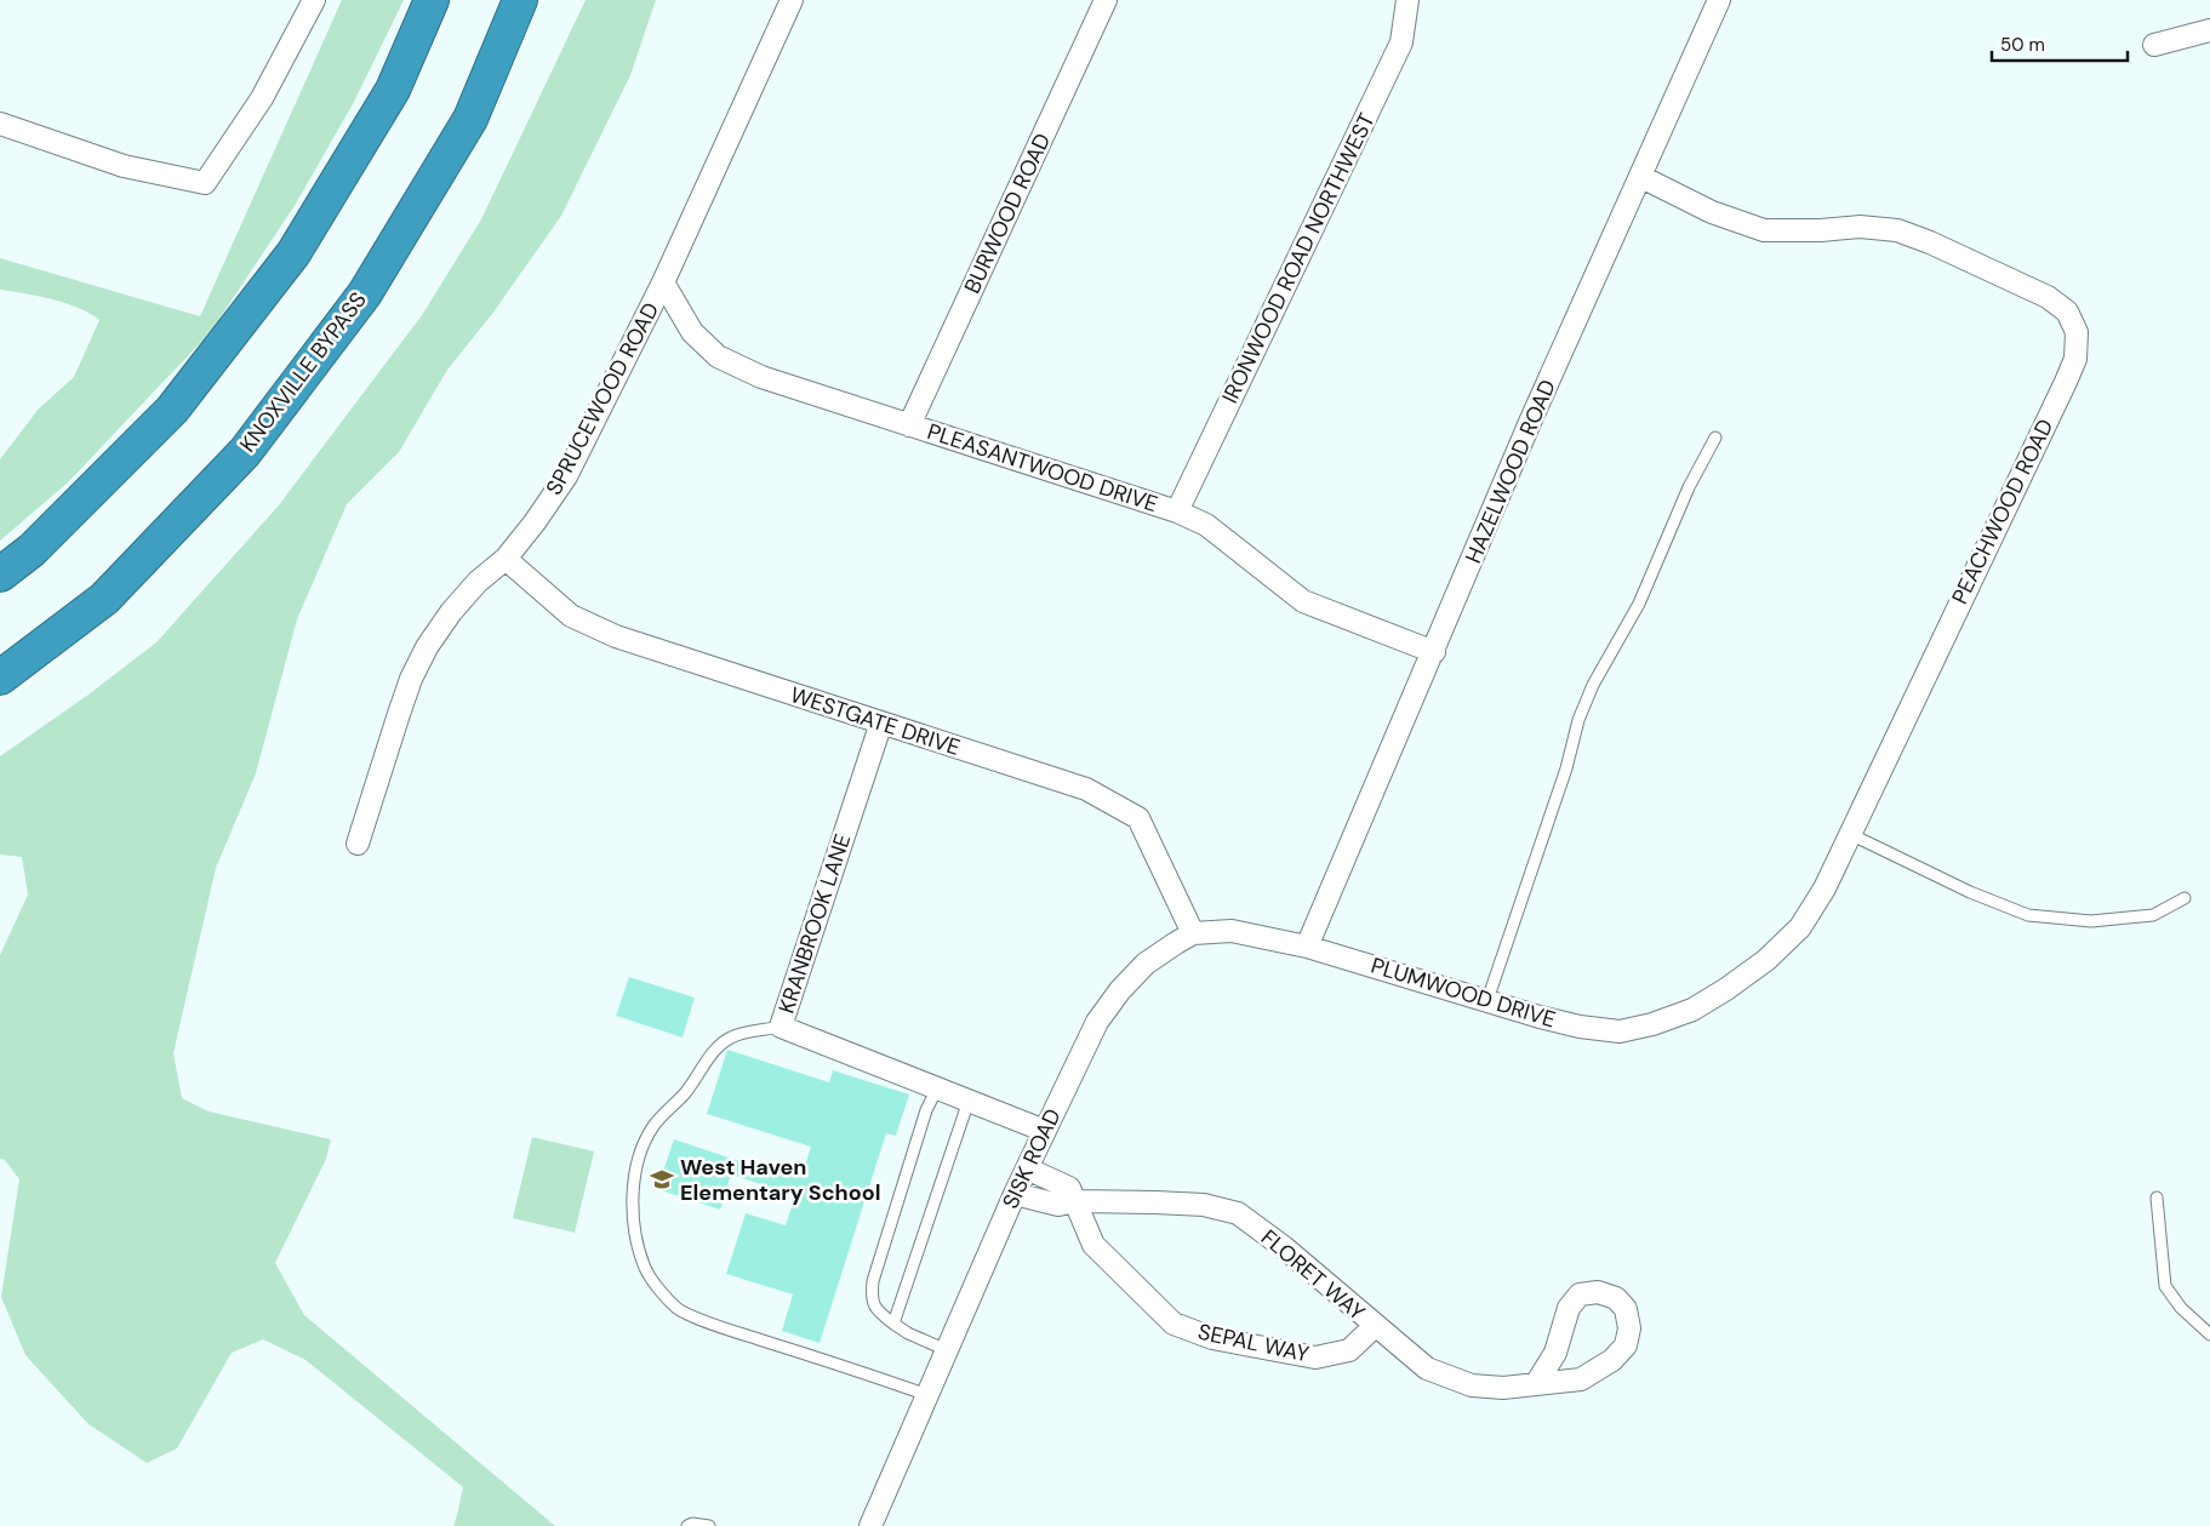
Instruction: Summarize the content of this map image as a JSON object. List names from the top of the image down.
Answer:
{
  "streets": {
    "highway": ["KNOXVILLE BYPASS"],
    "street": [
      "BURWOOD ROAD",
      "IRONWOOD ROAD NORTHWEST",
      "SPRUCEWOOD ROAD",
      "PLEASANTWOOD DRIVE",
      "HAZELWOOD ROAD",
      "PEACHWOOD ROAD",
      "WESTGATE DRIVE",
      "KRANBROOK LANE",
      "PLUMWOOD DRIVE",
      "SISK ROAD",
      "FLORET WAY",
      "SEPAL WAY"
    ]
  },
  "crossings": [
    ["BURWOOD ROAD", "PLEASANTWOOD DRIVE"],
    ["IRONWOOD ROAD NORTHWEST", "PLEASANTWOOD DRIVE"],
    ["SPRUCEWOOD ROAD", "PLEASANTWOOD DRIVE"],
    ["SPRUCEWOOD ROAD", "WESTGATE DRIVE"],
    ["PLEASANTWOOD DRIVE", "HAZELWOOD ROAD"],
    ["HAZELWOOD ROAD", "PEACHWOOD ROAD"],
    ["HAZELWOOD ROAD", "PLUMWOOD DRIVE"],
    ["HAZELWOOD ROAD", "SISK ROAD"],
    ["PEACHWOOD ROAD", "PLUMWOOD DRIVE"],
    ["WESTGATE DRIVE", "KRANBROOK LANE"],
    ["WESTGATE DRIVE", "SISK ROAD"],
    ["KRANBROOK LANE", "SISK ROAD"],
    ["PLUMWOOD DRIVE", "SISK ROAD"],
    ["SISK ROAD", "FLORET WAY"],
    ["FLORET WAY", "SEPAL WAY"]
  ],
  "places": {
    "school or university": ["West Haven Elementary School"]
  },
  "scale_bar": "50 m"
}
